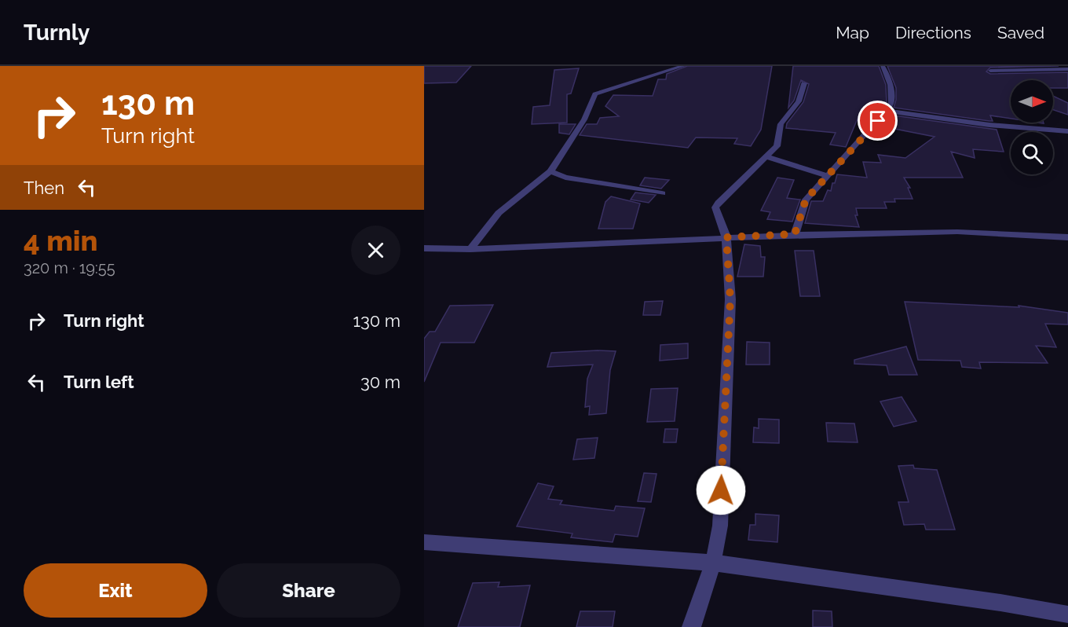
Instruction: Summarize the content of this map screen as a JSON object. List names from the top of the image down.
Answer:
{
  "north": "right",
  "page": {
    "header": "Turnly",
    "nav": ["Map", "Directions", "Saved"],
    "turn": ["130 m", "Turn right"],
    "then": "Then",
    "heading": ["4 min", "320 m · 19:55"],
    "list": [
      {
        "name": "Turn right",
        "value": "130 m"
      },
      {
        "name": "Turn left",
        "value": "30 m"
      }
    ],
    "buttons": ["Exit", "Share"]
  }
}
